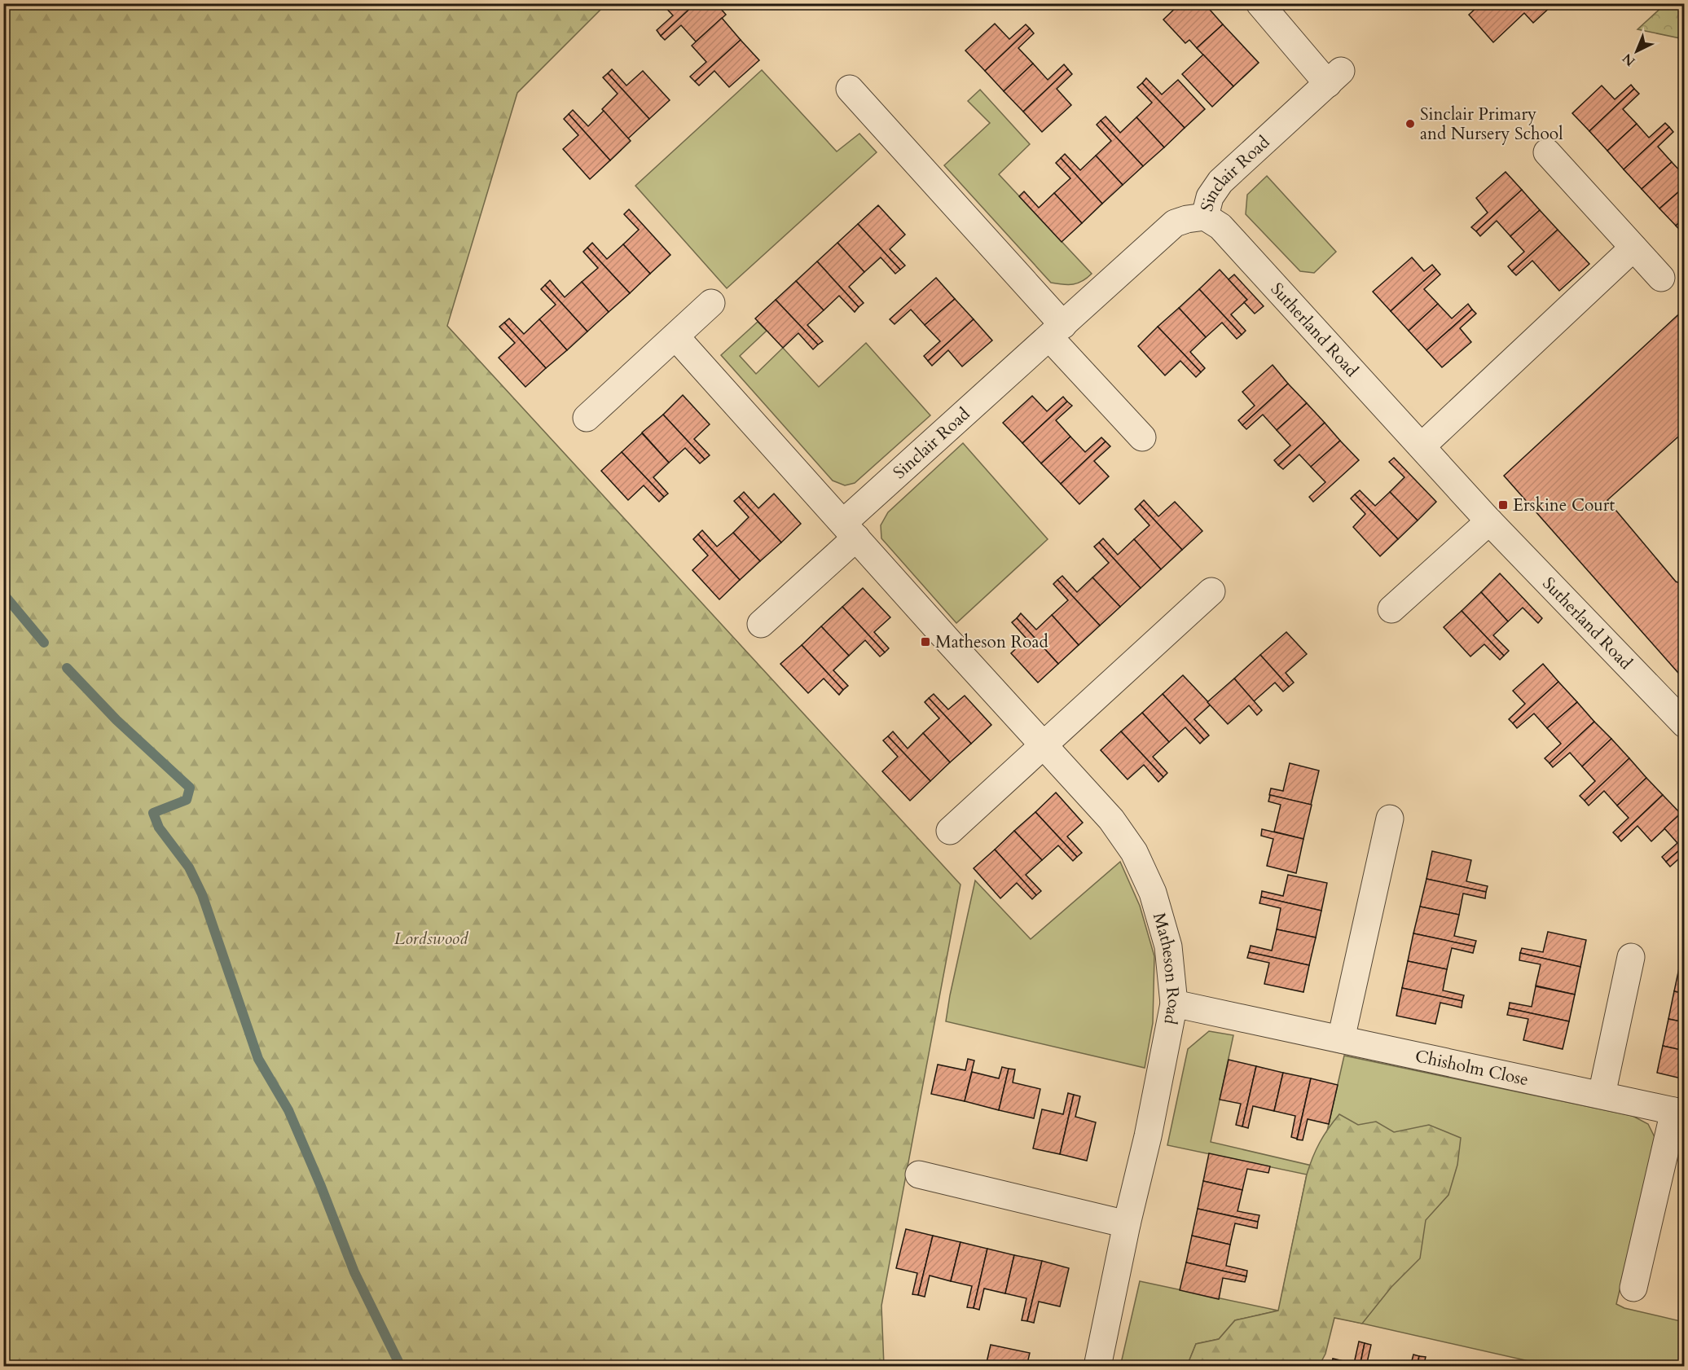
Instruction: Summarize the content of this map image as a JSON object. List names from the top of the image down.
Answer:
{
  "streets": {
    "street": [
      "Sinclair Road",
      "Sutherland Road",
      "Matheson Road",
      "Chisholm Close"
    ]
  },
  "crossings": [
    ["Sinclair Road", "Sutherland Road"],
    ["Sinclair Road", "Matheson Road"],
    ["Matheson Road", "Chisholm Close"]
  ],
  "parks": ["Lordswood"],
  "places": {
    "other": ["Sinclair Primary and Nursery School"],
    "transit": ["Erskine Court", "Matheson Road"]
  },
  "north": "bottom left"
}
